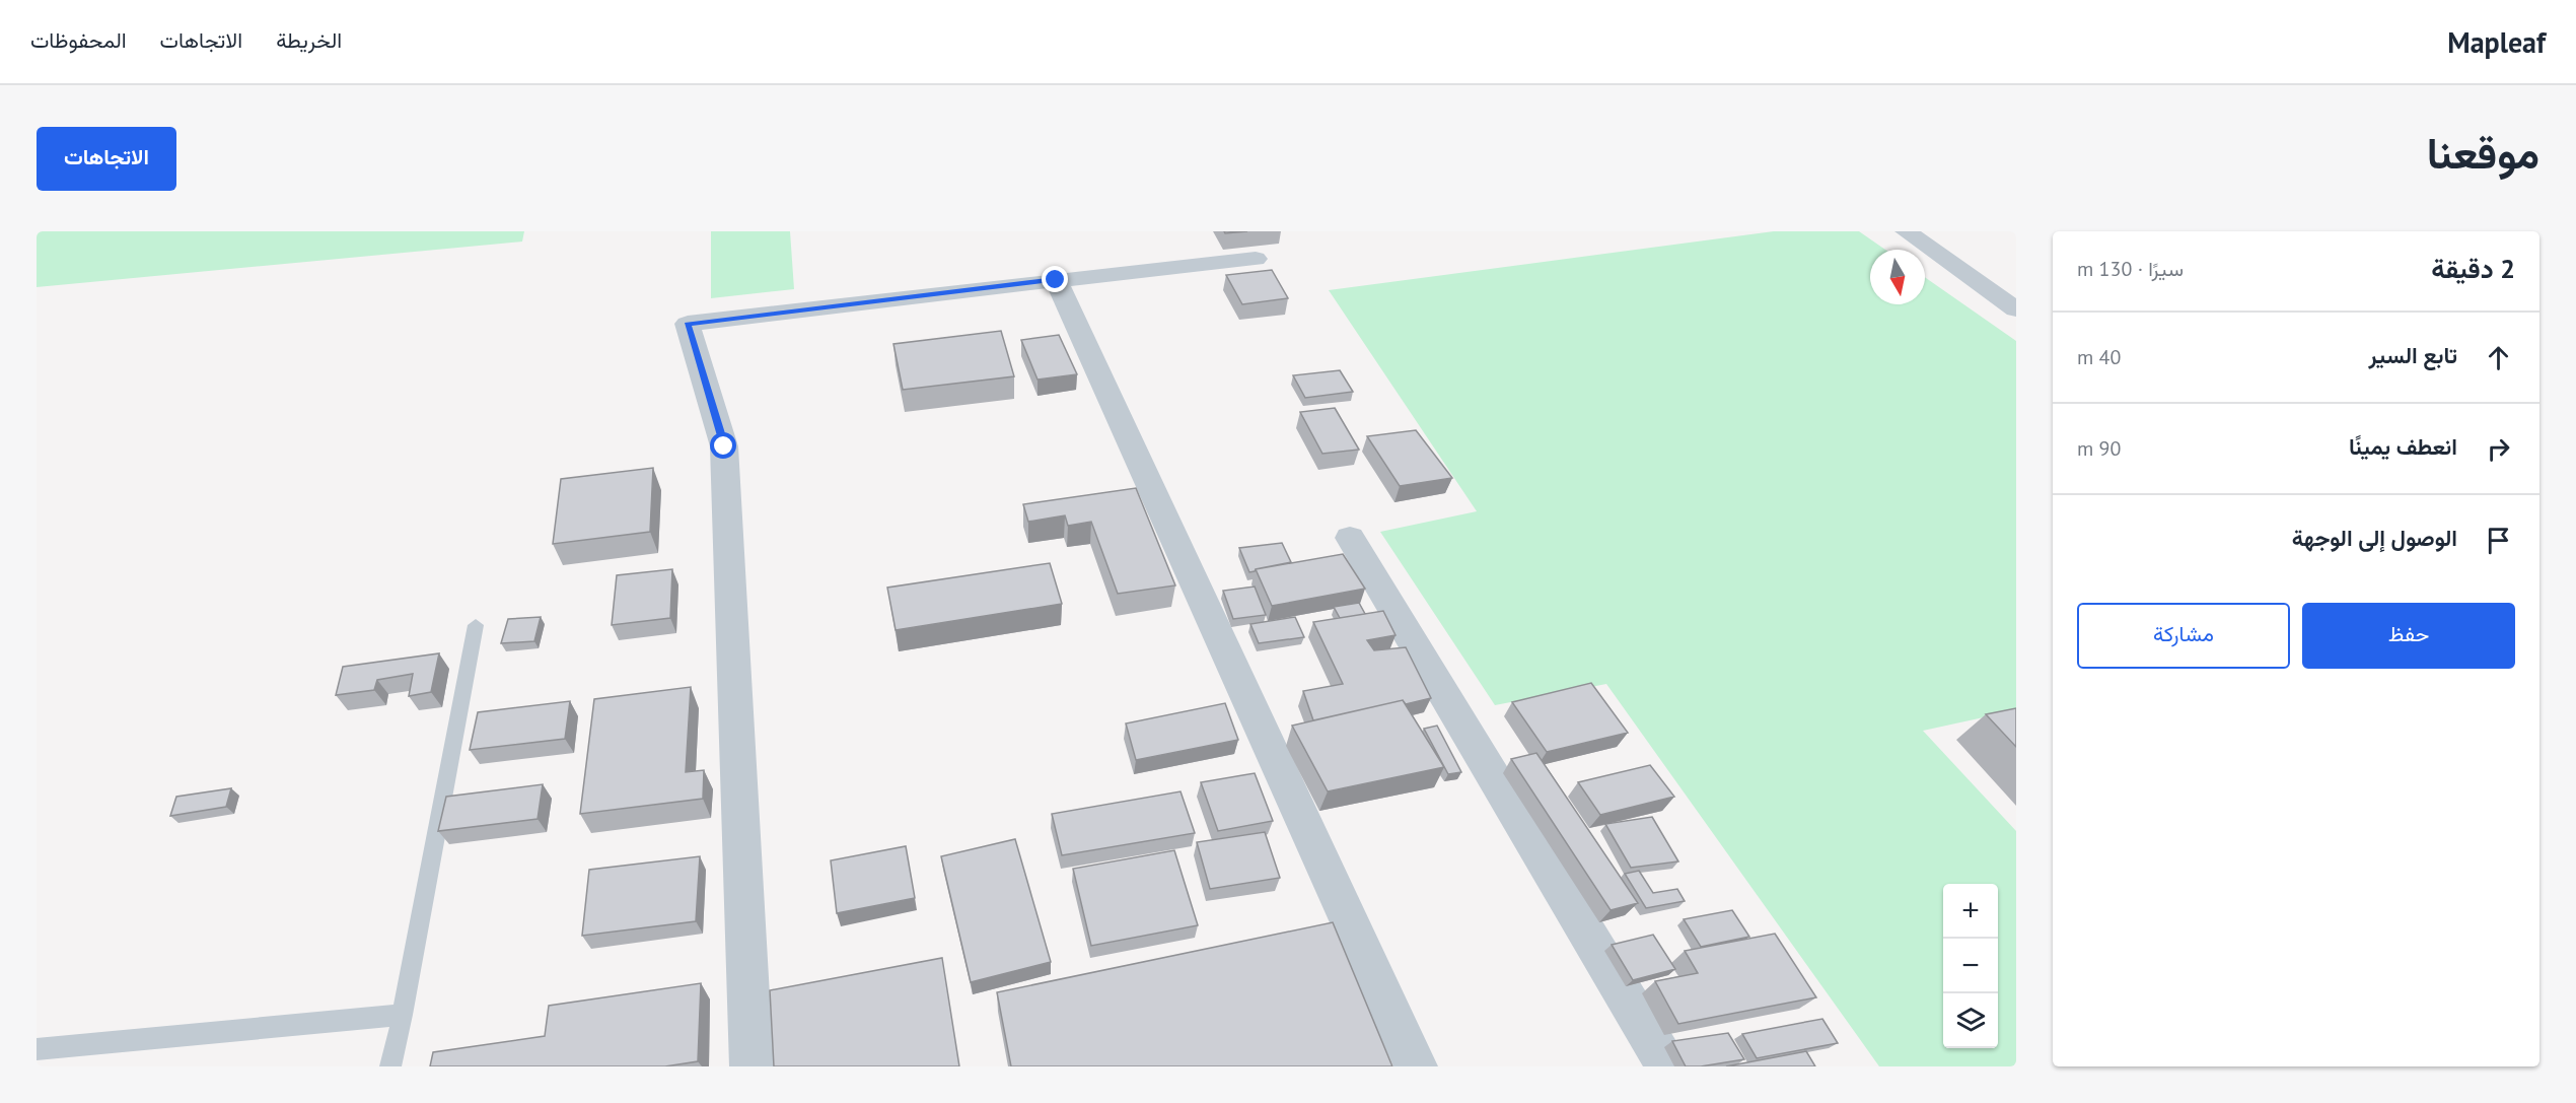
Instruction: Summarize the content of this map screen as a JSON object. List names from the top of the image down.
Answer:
{
  "north": "bottom",
  "page": {
    "header": "Mapleaf",
    "nav": ["الخريطة", "الاتجاهات", "المحفوظات"],
    "title": "موقعنا",
    "buttons": [
      "الاتجاهات",
      ["حفظ", "مشاركة"]
    ],
    "heading": ["2 دقيقة", "سيرًا · 130 m"],
    "list": [
      ["تابع السير", "40 m"],
      ["انعطف يمينًا", "90 m"],
      "الوصول إلى الوجهة"
    ],
    "map_buttons": ["+", "−"]
  }
}
